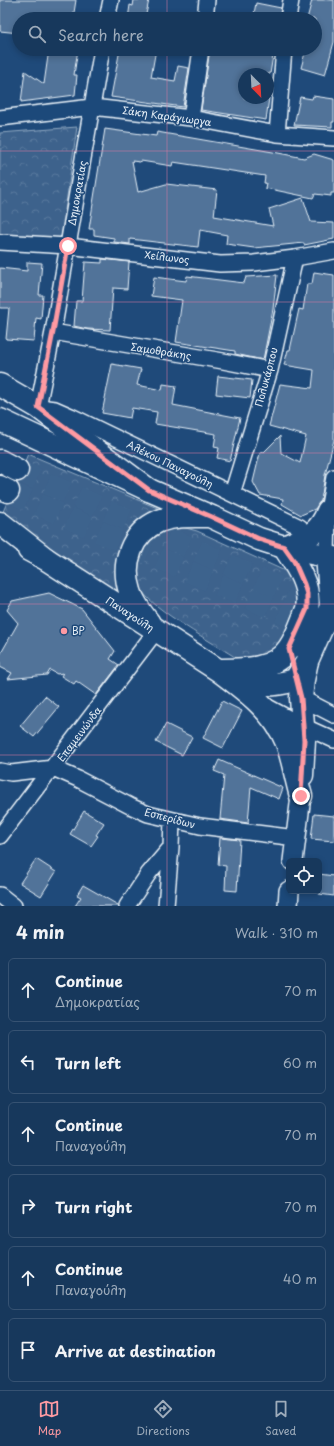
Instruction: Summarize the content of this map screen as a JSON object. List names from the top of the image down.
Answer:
{
  "streets": {
    "main road": ["Παναγούλη"],
    "street": [
      "Σάκη Καράγιωργα",
      "Δημοκρατίας",
      "Χείλωνος",
      "Σαμοθράκης",
      "Πολυκάρπου",
      "Αλέκου Παναγούλη",
      "Επαμεινώνδα",
      "Εσπερίδων"
    ]
  },
  "crossings": [
    ["Σάκη Καράγιωργα", "Δημοκρατίας"],
    ["Δημοκρατίας", "Χείλωνος"],
    ["Δημοκρατίας", "Σαμοθράκης"],
    ["Δημοκρατίας", "Αλέκου Παναγούλη"],
    ["Χείλωνος", "Πολυκάρπου"],
    ["Σαμοθράκης", "Πολυκάρπου"],
    ["Πολυκάρπου", "Αλέκου Παναγούλη"],
    ["Παναγούλη", "Επαμεινώνδα"],
    ["Επαμεινώνδα", "Εσπερίδων"]
  ],
  "places": ["BP"],
  "north": "bottom right",
  "page": {
    "search": "Search here",
    "heading": ["4 min", "Walk · 310 m"],
    "list": [
      ["Continue", "Δημοκρατίας", "70 m"],
      ["Turn left", "60 m"],
      ["Continue", "Παναγούλη", "70 m"],
      ["Turn right", "70 m"],
      ["Continue", "Παναγούλη", "40 m"],
      "Arrive at destination"
    ],
    "nav": ["Map", "Directions", "Saved"]
  }
}
